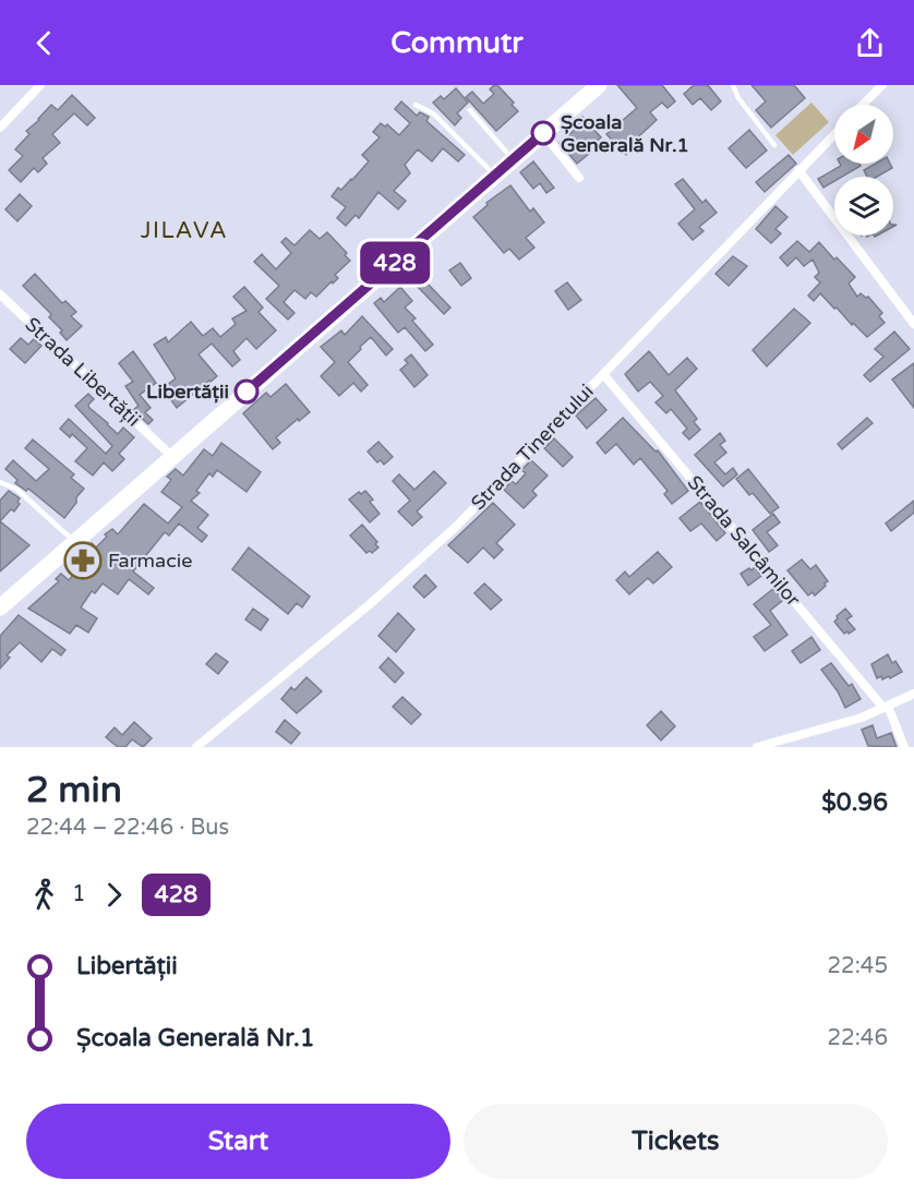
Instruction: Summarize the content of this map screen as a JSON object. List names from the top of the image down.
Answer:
{
  "streets": {
    "street": ["Strada Libertății", "Strada Tineretului", "Strada Salcâmilor"]
  },
  "crossings": [
    ["Strada Tineretului", "Strada Salcâmilor"]
  ],
  "districts": ["JILAVA"],
  "places": {
    "other": ["Școala Generală Nr.1", "Libertății"],
    "pharmacy": ["Farmacie"]
  },
  "lines": ["bus line 428"],
  "north": "bottom left",
  "page": {
    "header": "Commutr",
    "on_map": "428",
    "heading": ["2 min", "22:44 – 22:46 · Bus", "$0.96"],
    "legs": ["1", "428"],
    "list": [
      {
        "name": "Libertății",
        "value": "22:45"
      },
      {
        "name": "Școala Generală Nr.1",
        "value": "22:46"
      }
    ],
    "buttons": ["Start", "Tickets"]
  }
}
